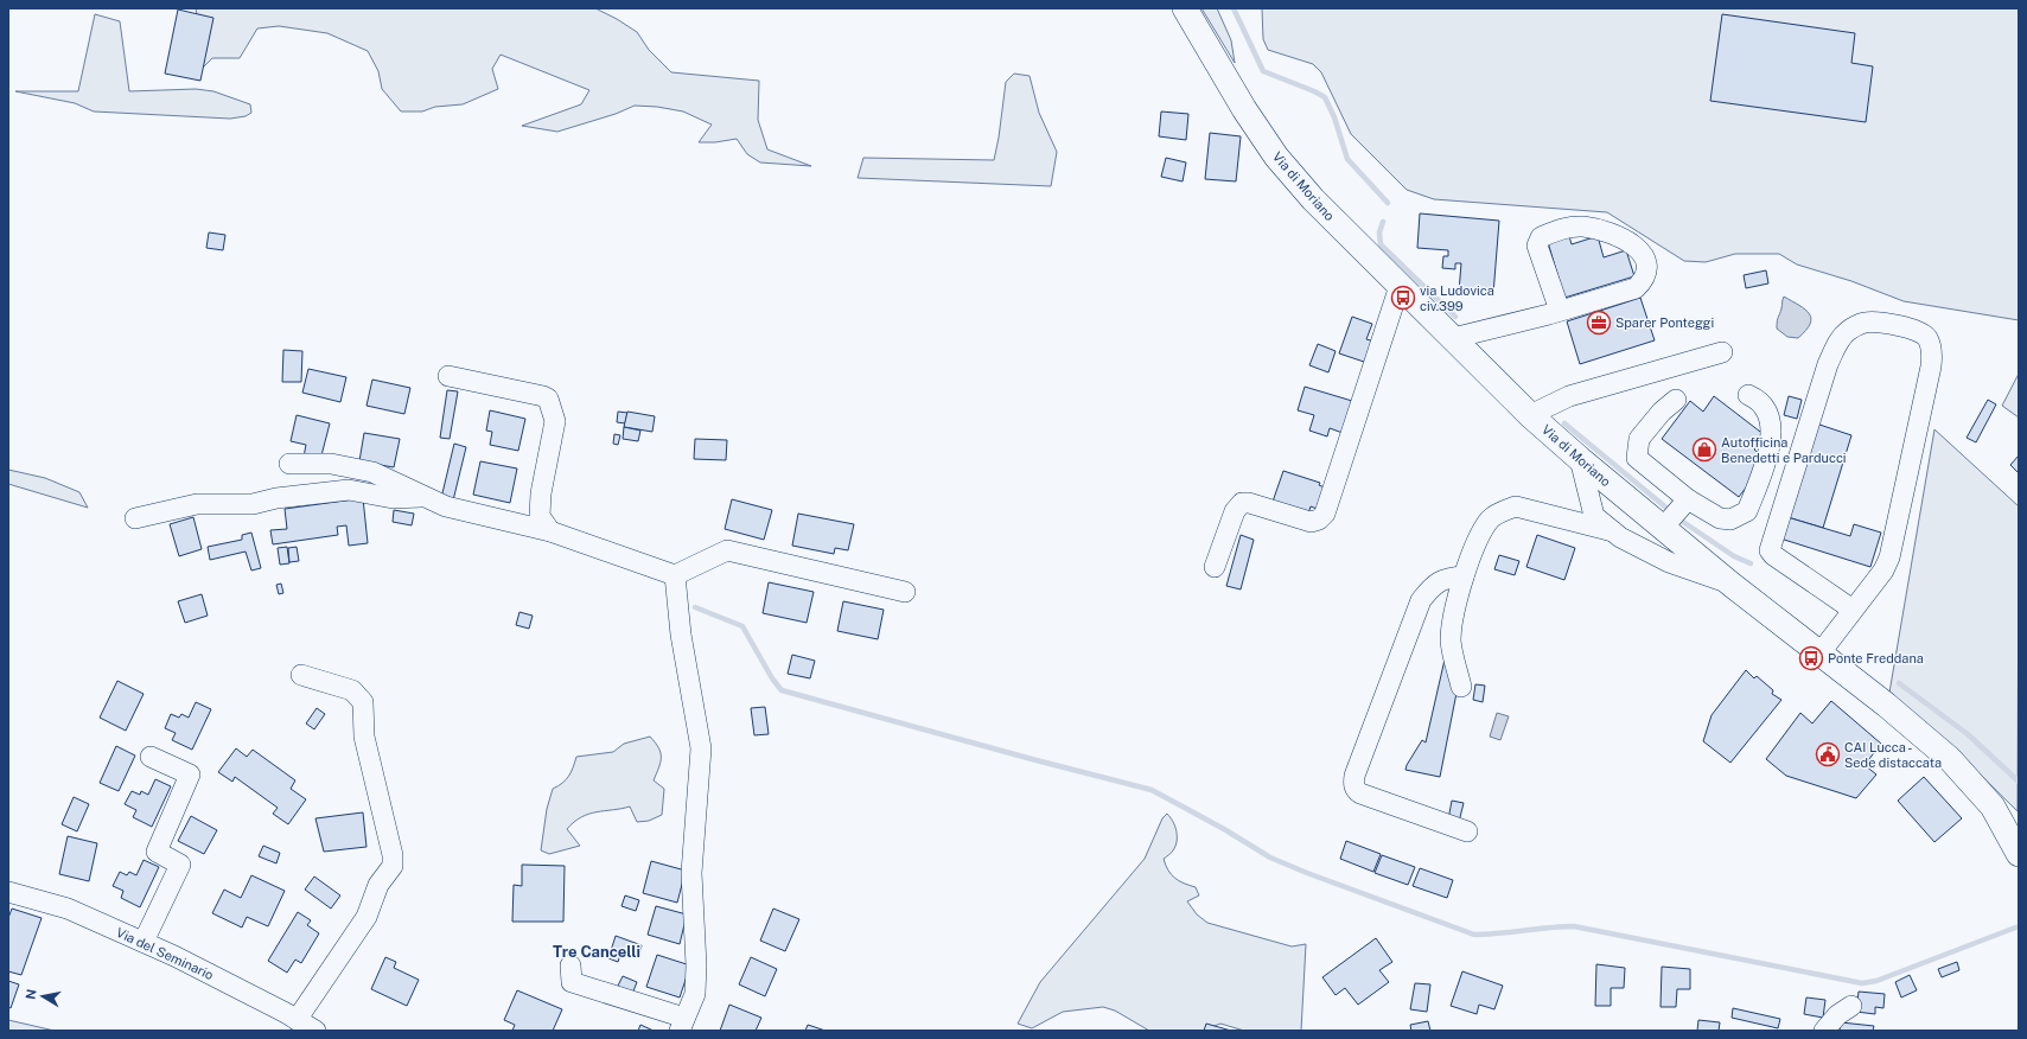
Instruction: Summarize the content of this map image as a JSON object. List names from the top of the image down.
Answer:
{
  "streets": {
    "main road": ["Via di Moriano"],
    "street": ["Via del Seminario"]
  },
  "districts": ["Tre Cancelli"],
  "places": {
    "bus stop": ["via Ludovica civ.399", "Ponte Freddana"],
    "office": ["Sparer Ponteggi"],
    "shop": ["Autofficina Benedetti e Parducci"],
    "public building": ["CAI Lucca - Sede distaccata"]
  },
  "north": "left"
}
